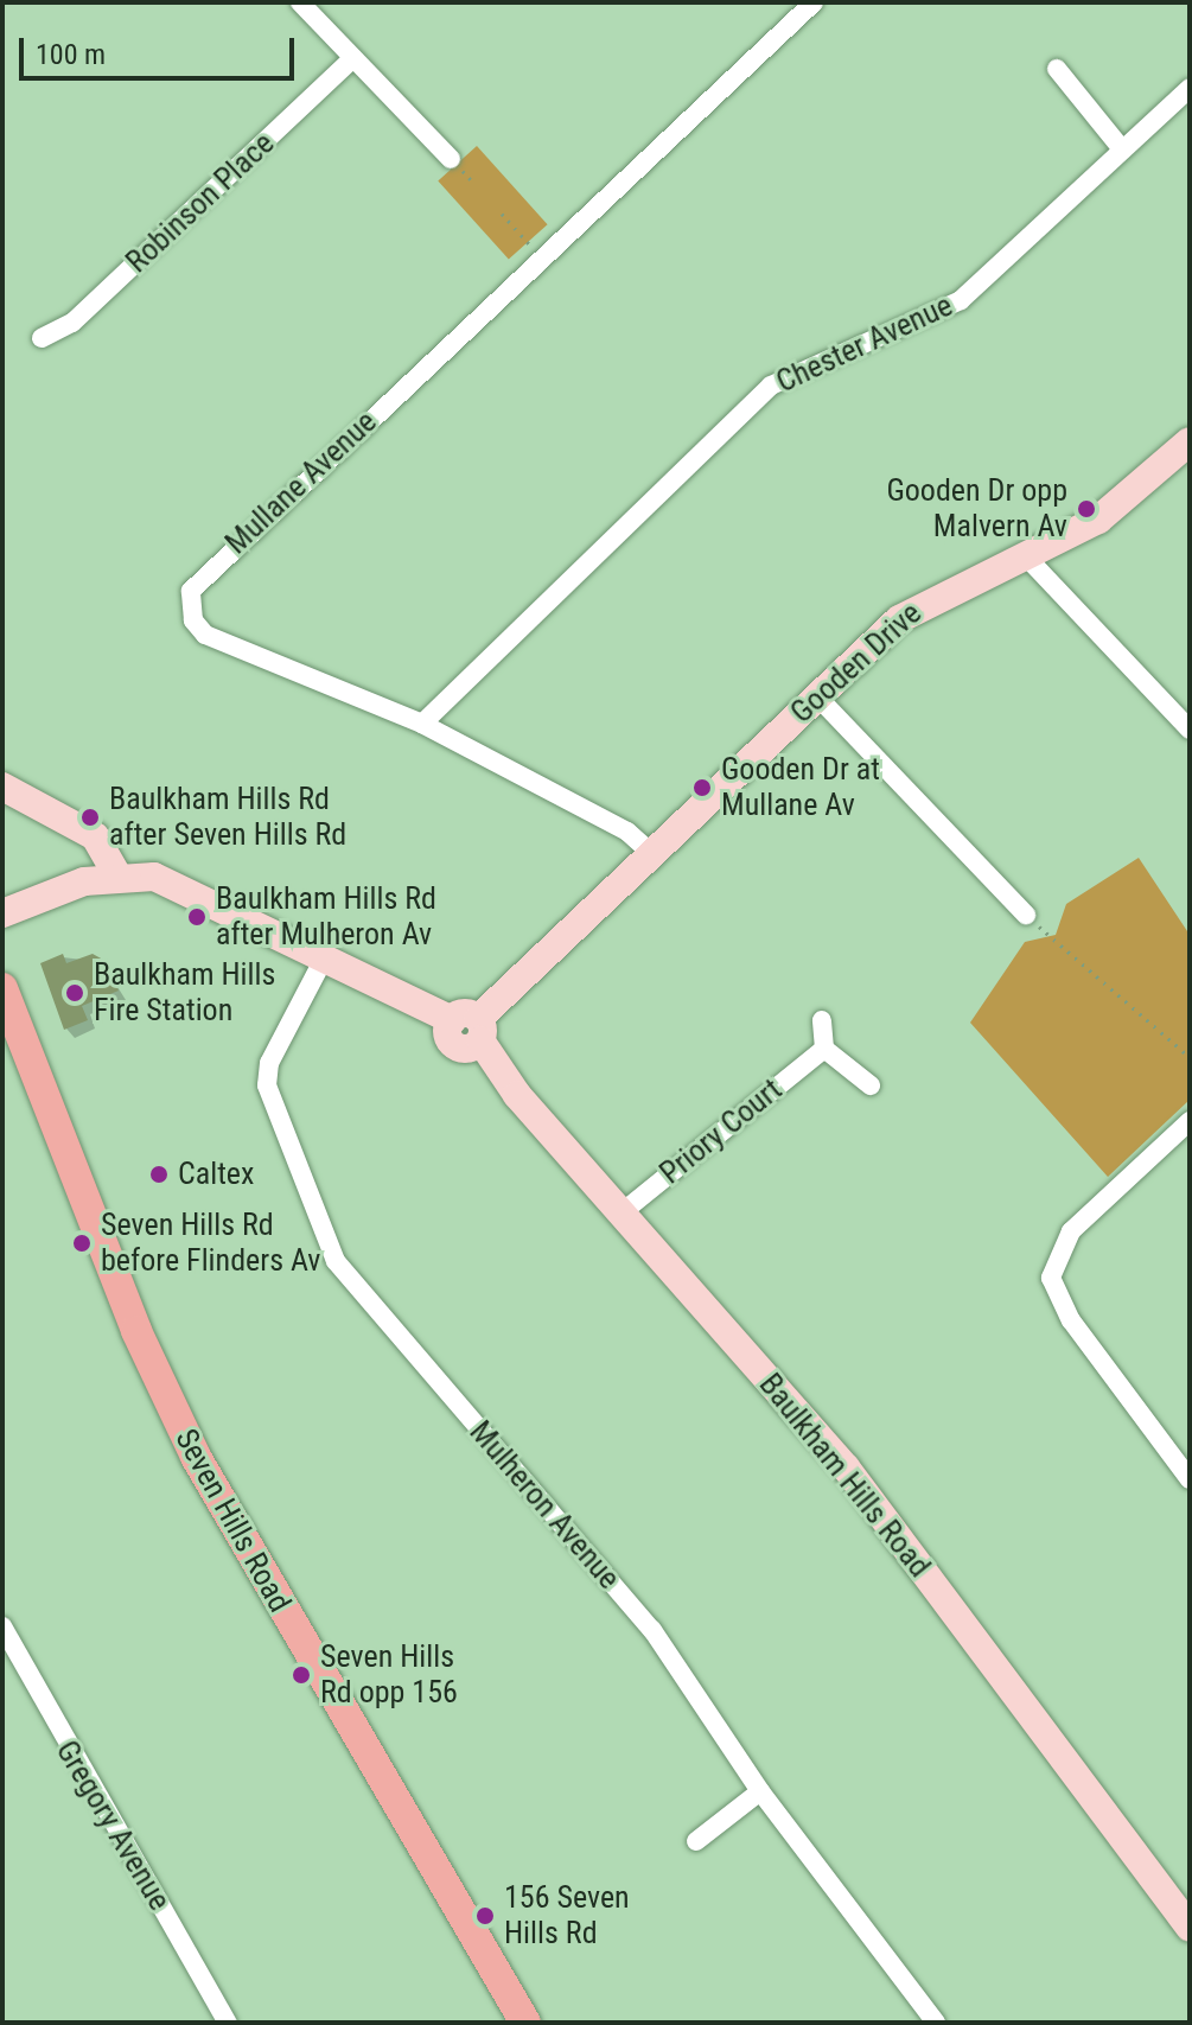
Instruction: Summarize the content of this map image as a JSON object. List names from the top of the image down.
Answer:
{
  "streets": {
    "main road": ["Seven Hills Road"],
    "street": [
      "Robinson Place",
      "Chester Avenue",
      "Mullane Avenue",
      "Gooden Drive",
      "Priory Court",
      "Baulkham Hills Road",
      "Mulheron Avenue",
      "Gregory Avenue"
    ]
  },
  "crossings": [
    ["Chester Avenue", "Mullane Avenue"],
    ["Mullane Avenue", "Gooden Drive"],
    ["Gooden Drive", "Baulkham Hills Road"],
    ["Priory Court", "Baulkham Hills Road"],
    ["Baulkham Hills Road", "Mulheron Avenue"]
  ],
  "places": [
    "Gooden Dr opp Malvern Av",
    "Gooden Dr at Mullane Av",
    "Baulkham Hills Rd after Seven Hills Rd",
    "Baulkham Hills Rd after Mulheron Av",
    "Baulkham Hills Fire Station",
    "Caltex",
    "Seven Hills Rd before Flinders Av",
    "Seven Hills Rd opp 156",
    "156 Seven Hills Rd"
  ],
  "scale_bar": "100 m"
}
